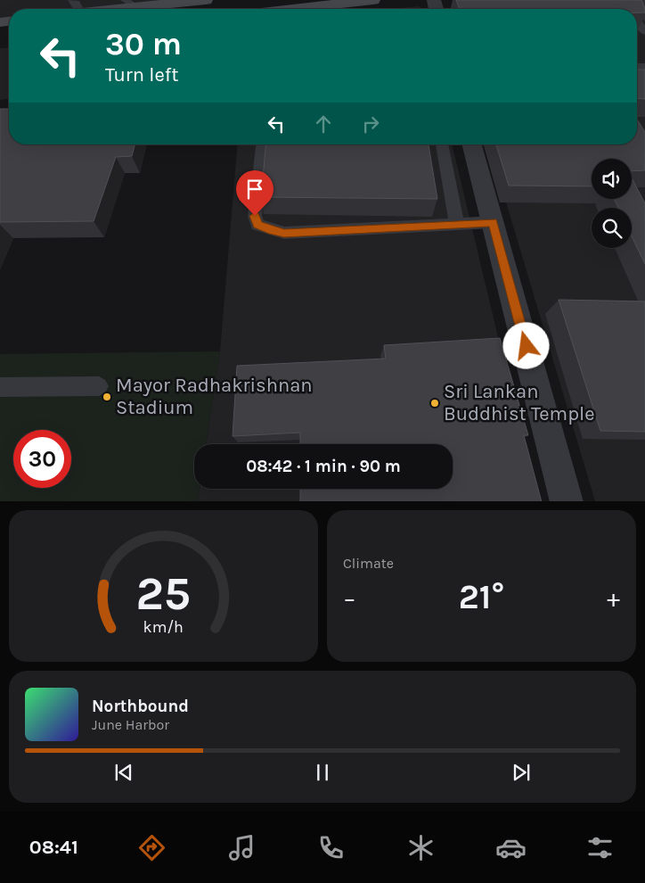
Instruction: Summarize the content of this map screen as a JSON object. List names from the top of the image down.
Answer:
{
  "places": ["Mayor Radhakrishnan Stadium", "Sri Lankan Buddhist Temple"],
  "page": {
    "turn": ["30 m", "Turn left"],
    "limit": "30",
    "trip": "08:42 · 1 min · 90 m",
    "tile": "Climate",
    "heat": ["−", "21°", "+"],
    "song": ["Northbound", "June Harbor"],
    "tabs": "08:41",
    "gauge": ["25", "km/h"]
  }
}
